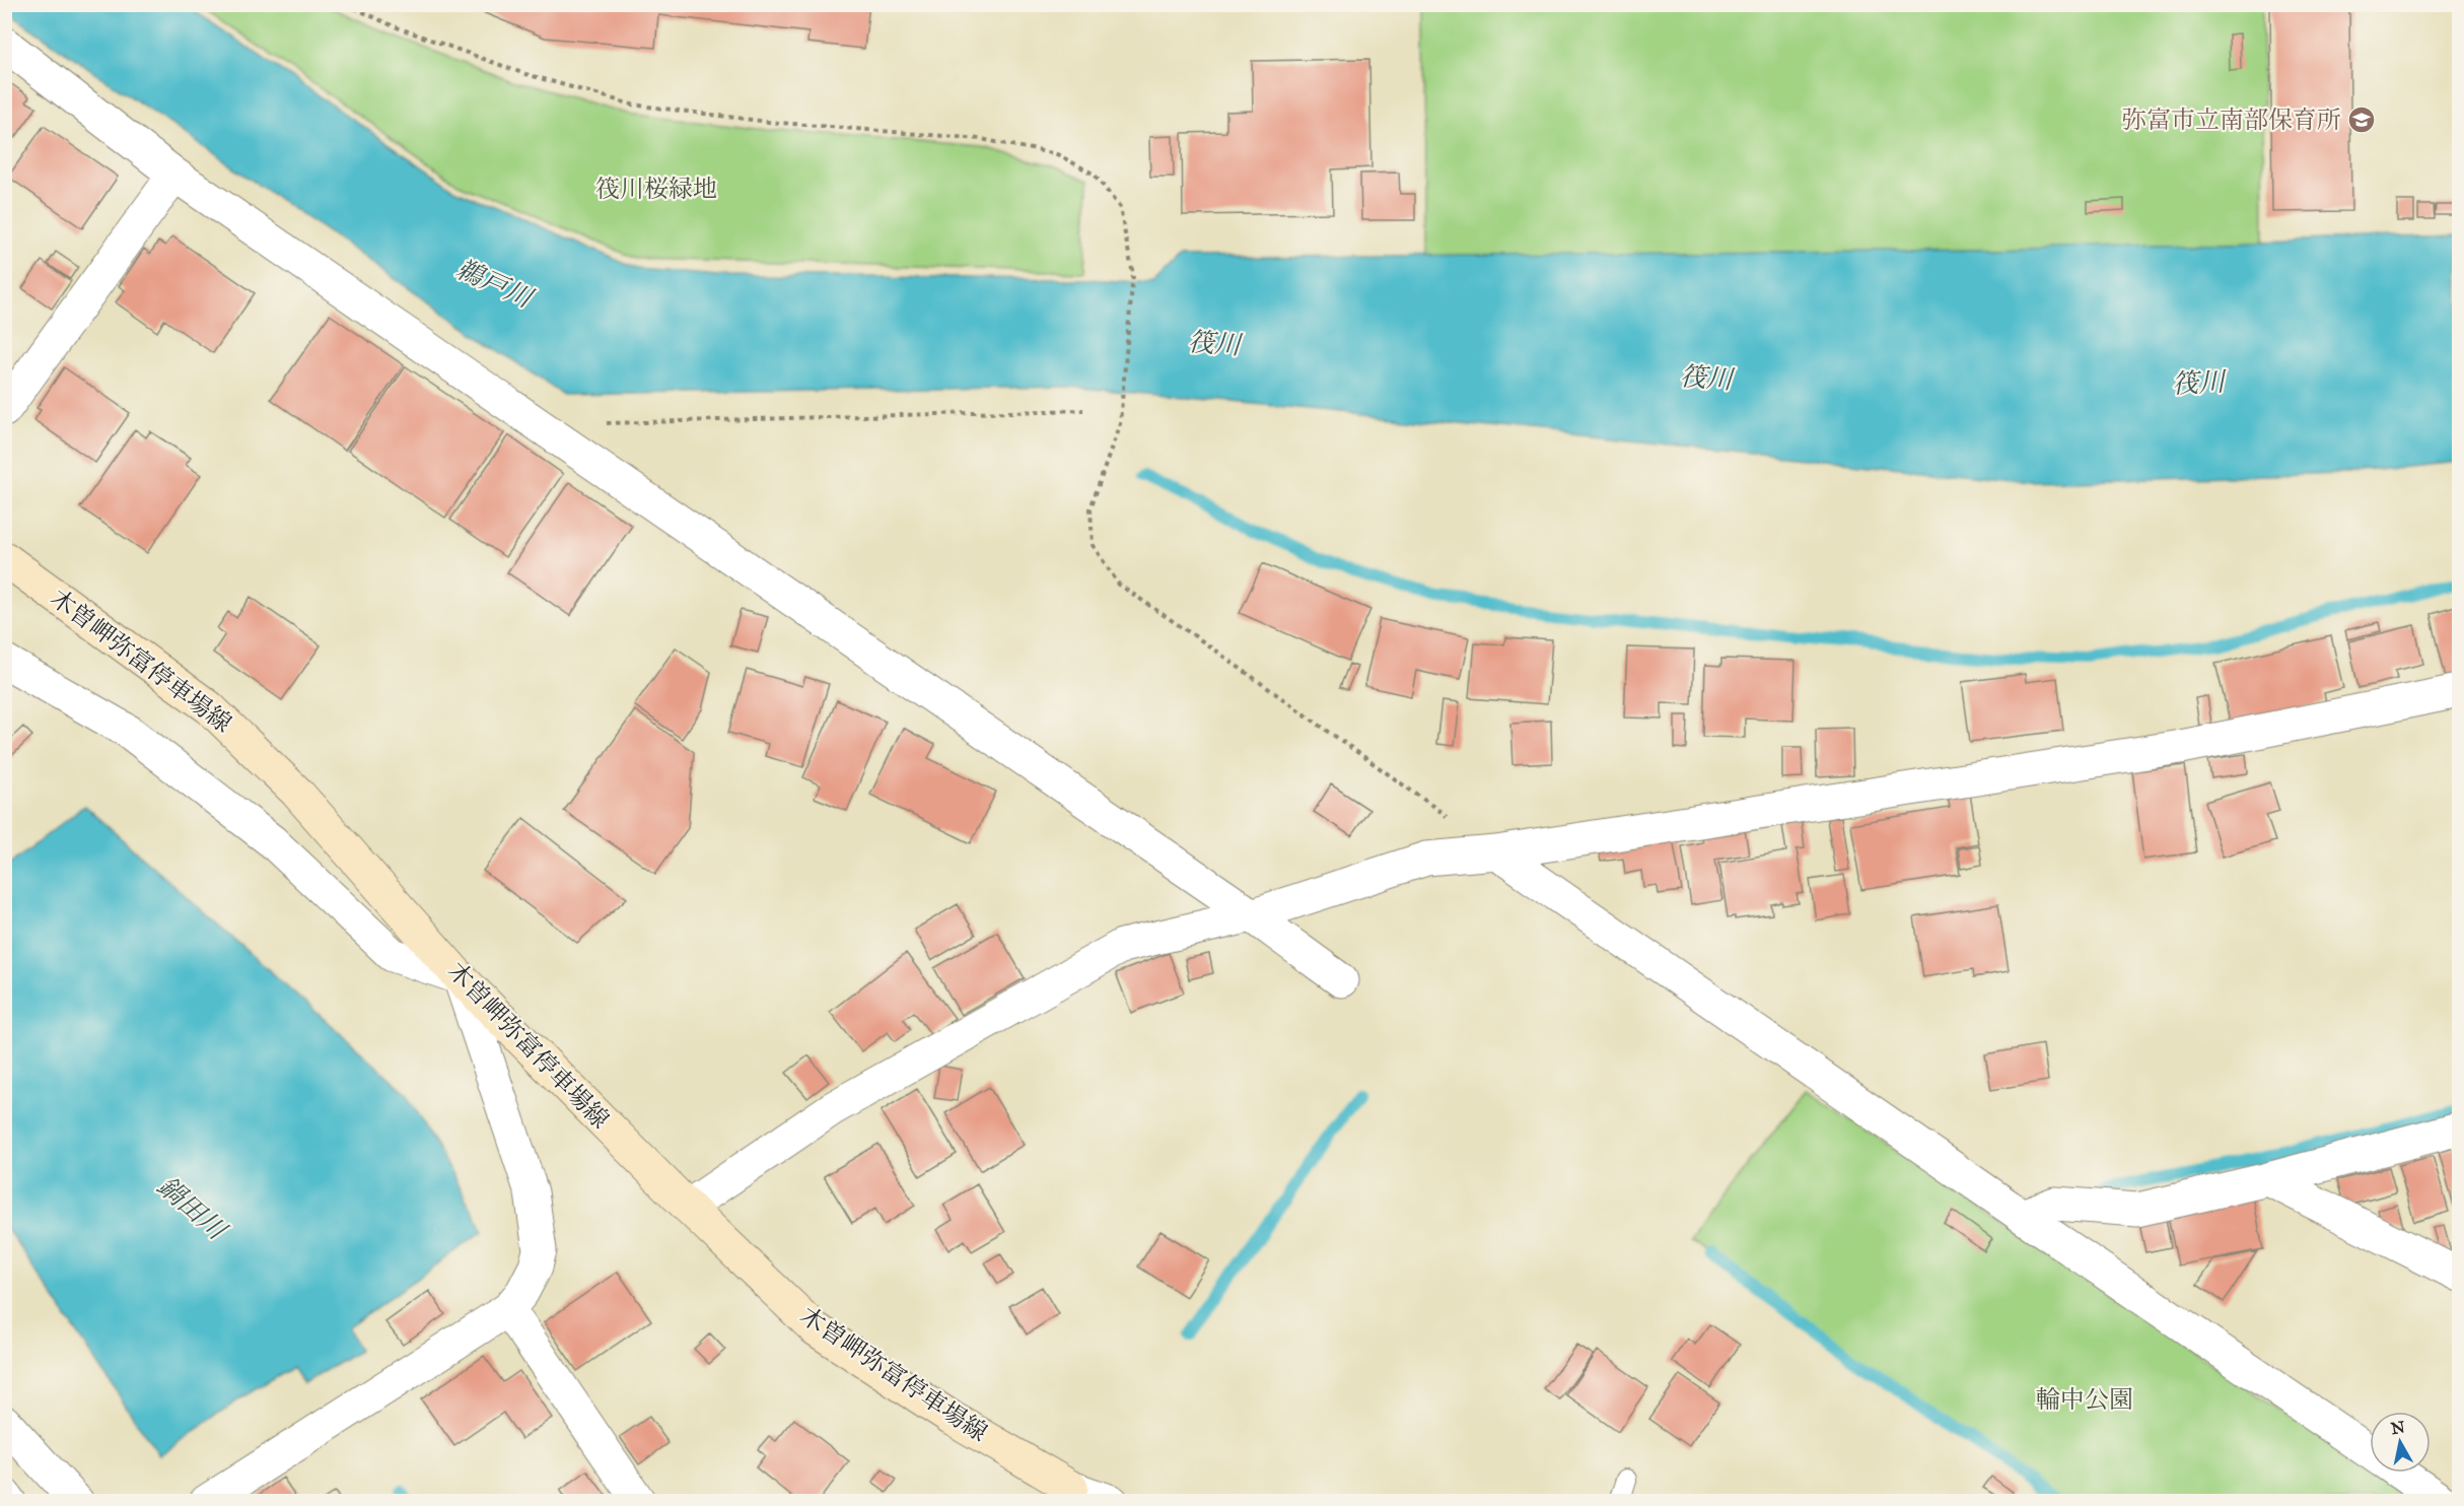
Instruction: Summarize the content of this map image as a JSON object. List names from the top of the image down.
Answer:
{
  "streets": {
    "main road": ["木曽岬弥富停車場線"]
  },
  "water": ["鵜戸川", "筏川", "鍋田川"],
  "parks": ["筏川桜緑地", "輪中公園"],
  "places": {
    "school or university": ["弥富市立南部保育所"]
  },
  "north": "top"
}
